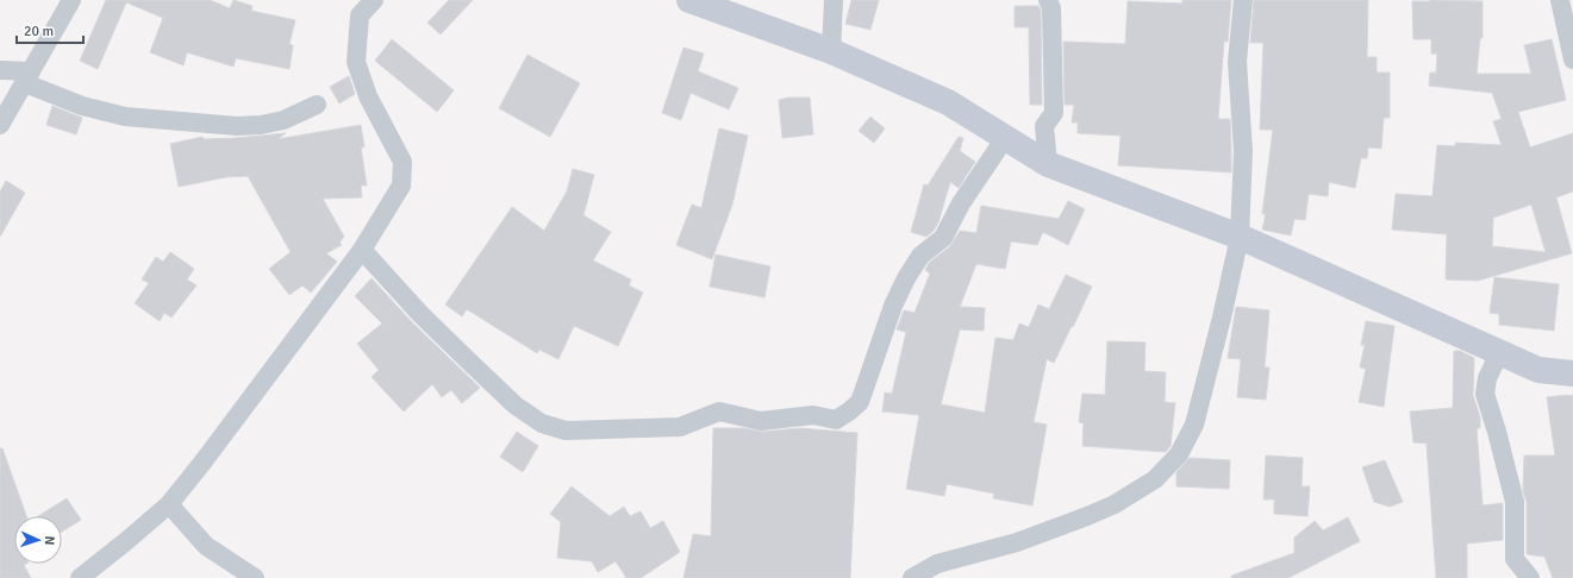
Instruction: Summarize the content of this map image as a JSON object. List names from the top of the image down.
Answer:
{
  "scale_bar": "20 m",
  "north": "right"
}
